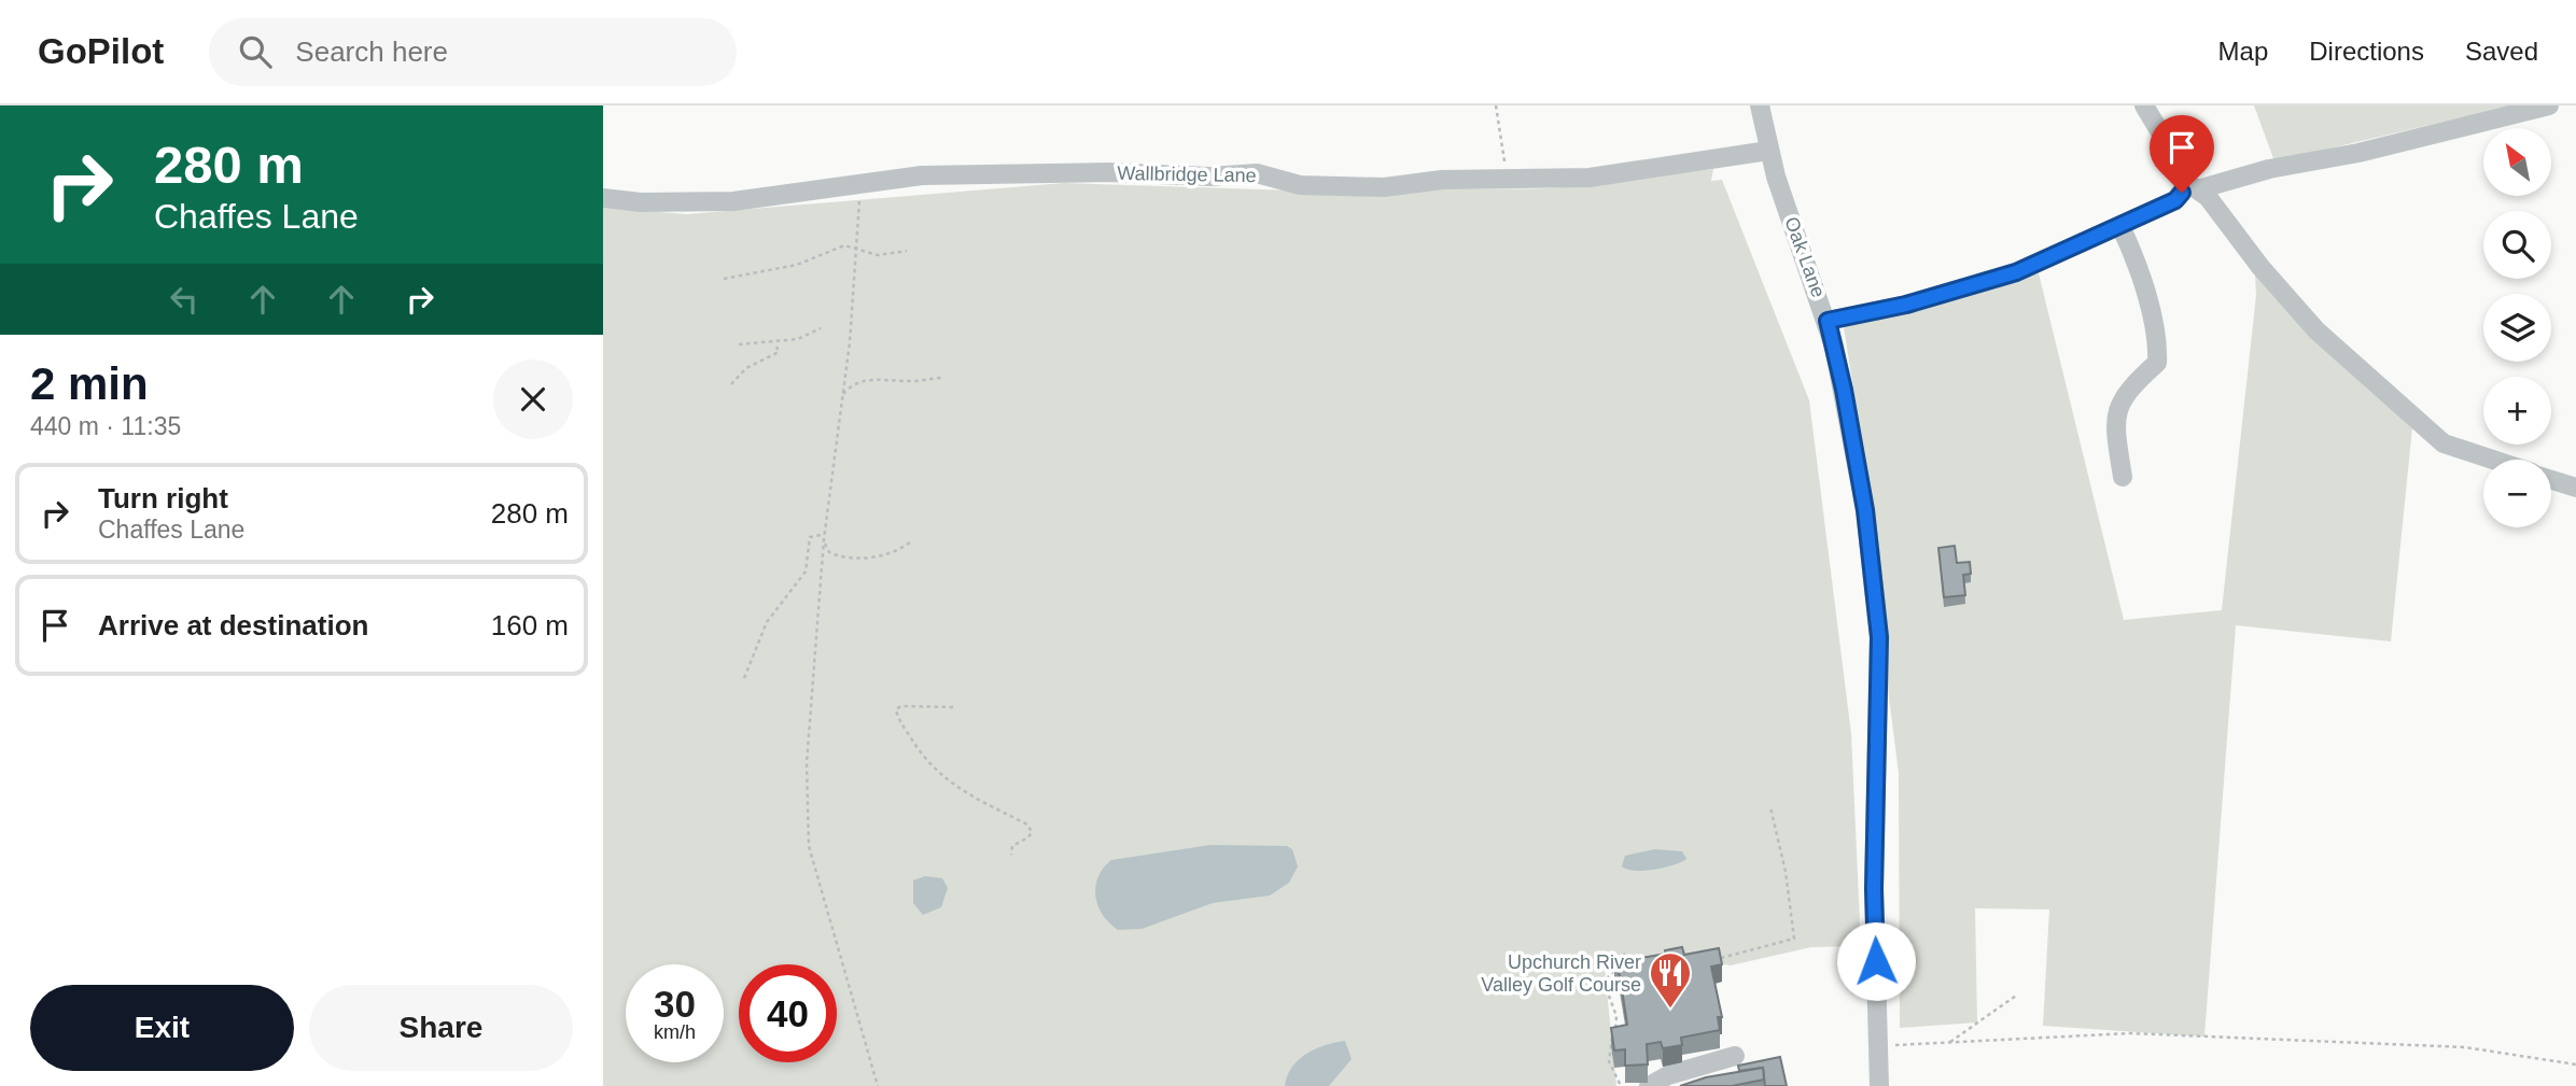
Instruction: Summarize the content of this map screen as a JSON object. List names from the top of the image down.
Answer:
{
  "streets": {
    "street": ["Wallbridge Lane", "Oak Lane"]
  },
  "crossings": [
    ["Wallbridge Lane", "Oak Lane"]
  ],
  "places": {
    "restaurant": ["Upchurch River Valley Golf Course"]
  },
  "north": "top left",
  "page": {
    "header": "GoPilot",
    "search": "Search here",
    "nav": ["Map", "Directions", "Saved"],
    "turn": ["280 m", "Chaffes Lane"],
    "map_buttons": ["+", "−"],
    "heading": ["2 min", "440 m · 11:35"],
    "list": [
      {
        "name": "Turn right",
        "note": "Chaffes Lane",
        "value": "280 m"
      },
      {
        "name": "Arrive at destination",
        "value": "160 m"
      }
    ],
    "speed": "30 km/h",
    "limit": "40",
    "buttons": ["Exit", "Share"]
  }
}
